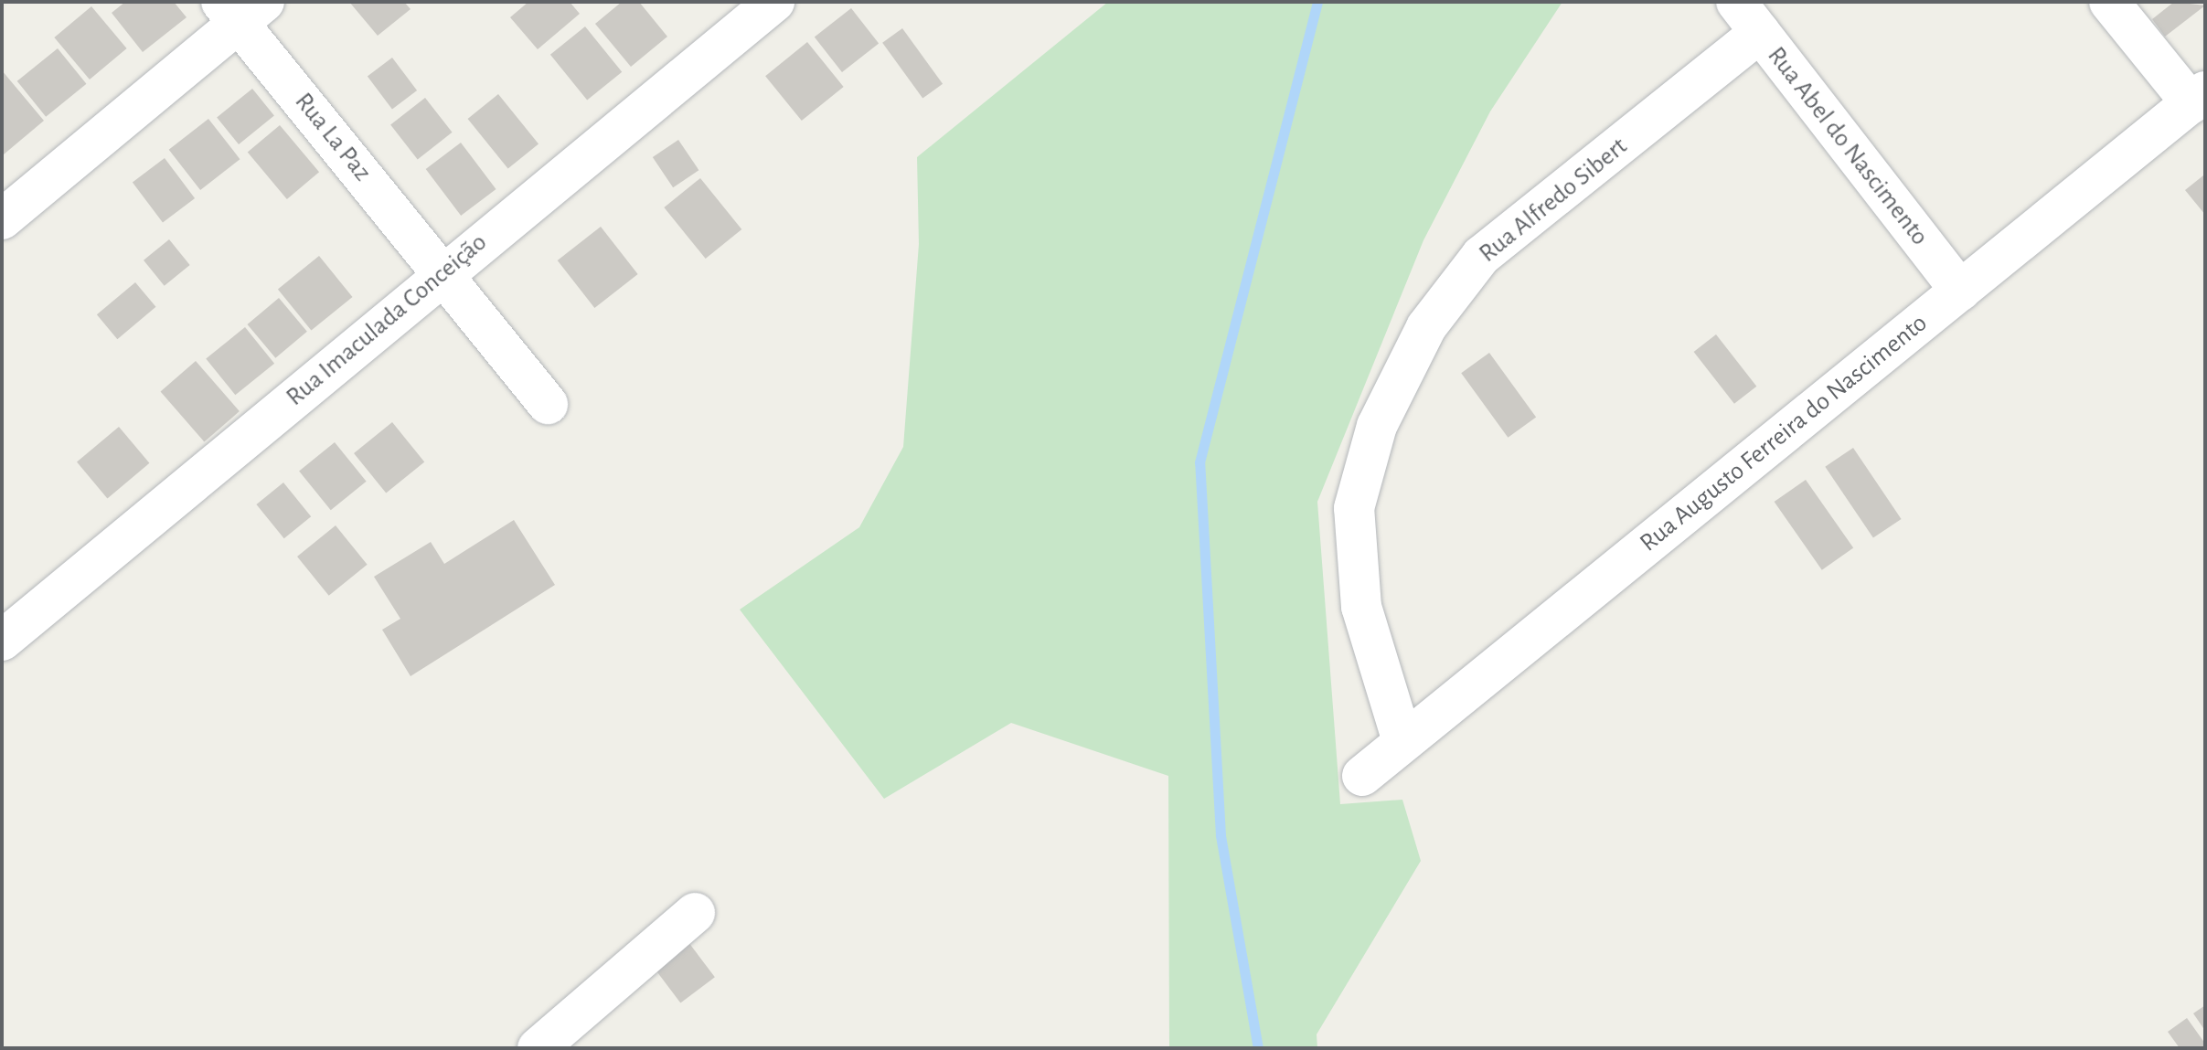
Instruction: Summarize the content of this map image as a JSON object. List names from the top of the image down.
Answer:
{
  "streets": {
    "street": [
      "Rua La Paz",
      "Rua Abel do Nascimento",
      "Rua Alfredo Sibert",
      "Rua Imaculada Conceição",
      "Rua Augusto Ferreira do Nascimento"
    ]
  },
  "crossings": [
    ["Rua La Paz", "Rua Imaculada Conceição"],
    ["Rua Abel do Nascimento", "Rua Alfredo Sibert"],
    ["Rua Abel do Nascimento", "Rua Augusto Ferreira do Nascimento"],
    ["Rua Alfredo Sibert", "Rua Augusto Ferreira do Nascimento"]
  ]
}
